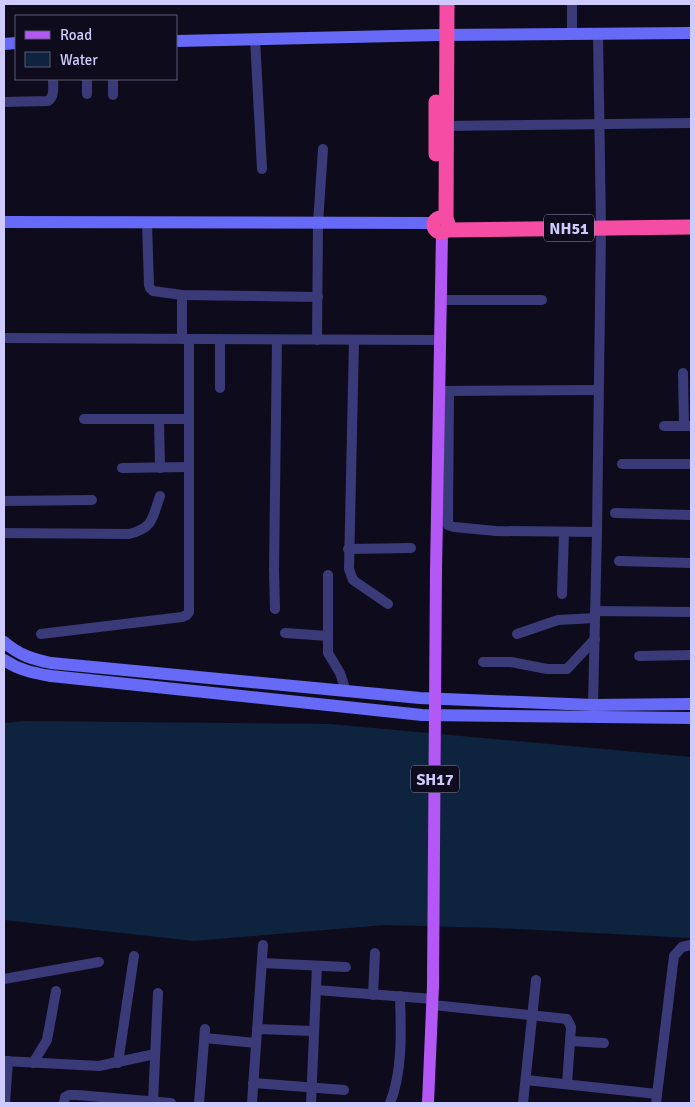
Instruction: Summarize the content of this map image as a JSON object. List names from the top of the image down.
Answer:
{
  "streets": {
    "highway": ["NH51"],
    "main road": ["SH17"]
  },
  "crossings": [
    ["NH51", "SH17"]
  ],
  "legend": ["Road", "Water"]
}
